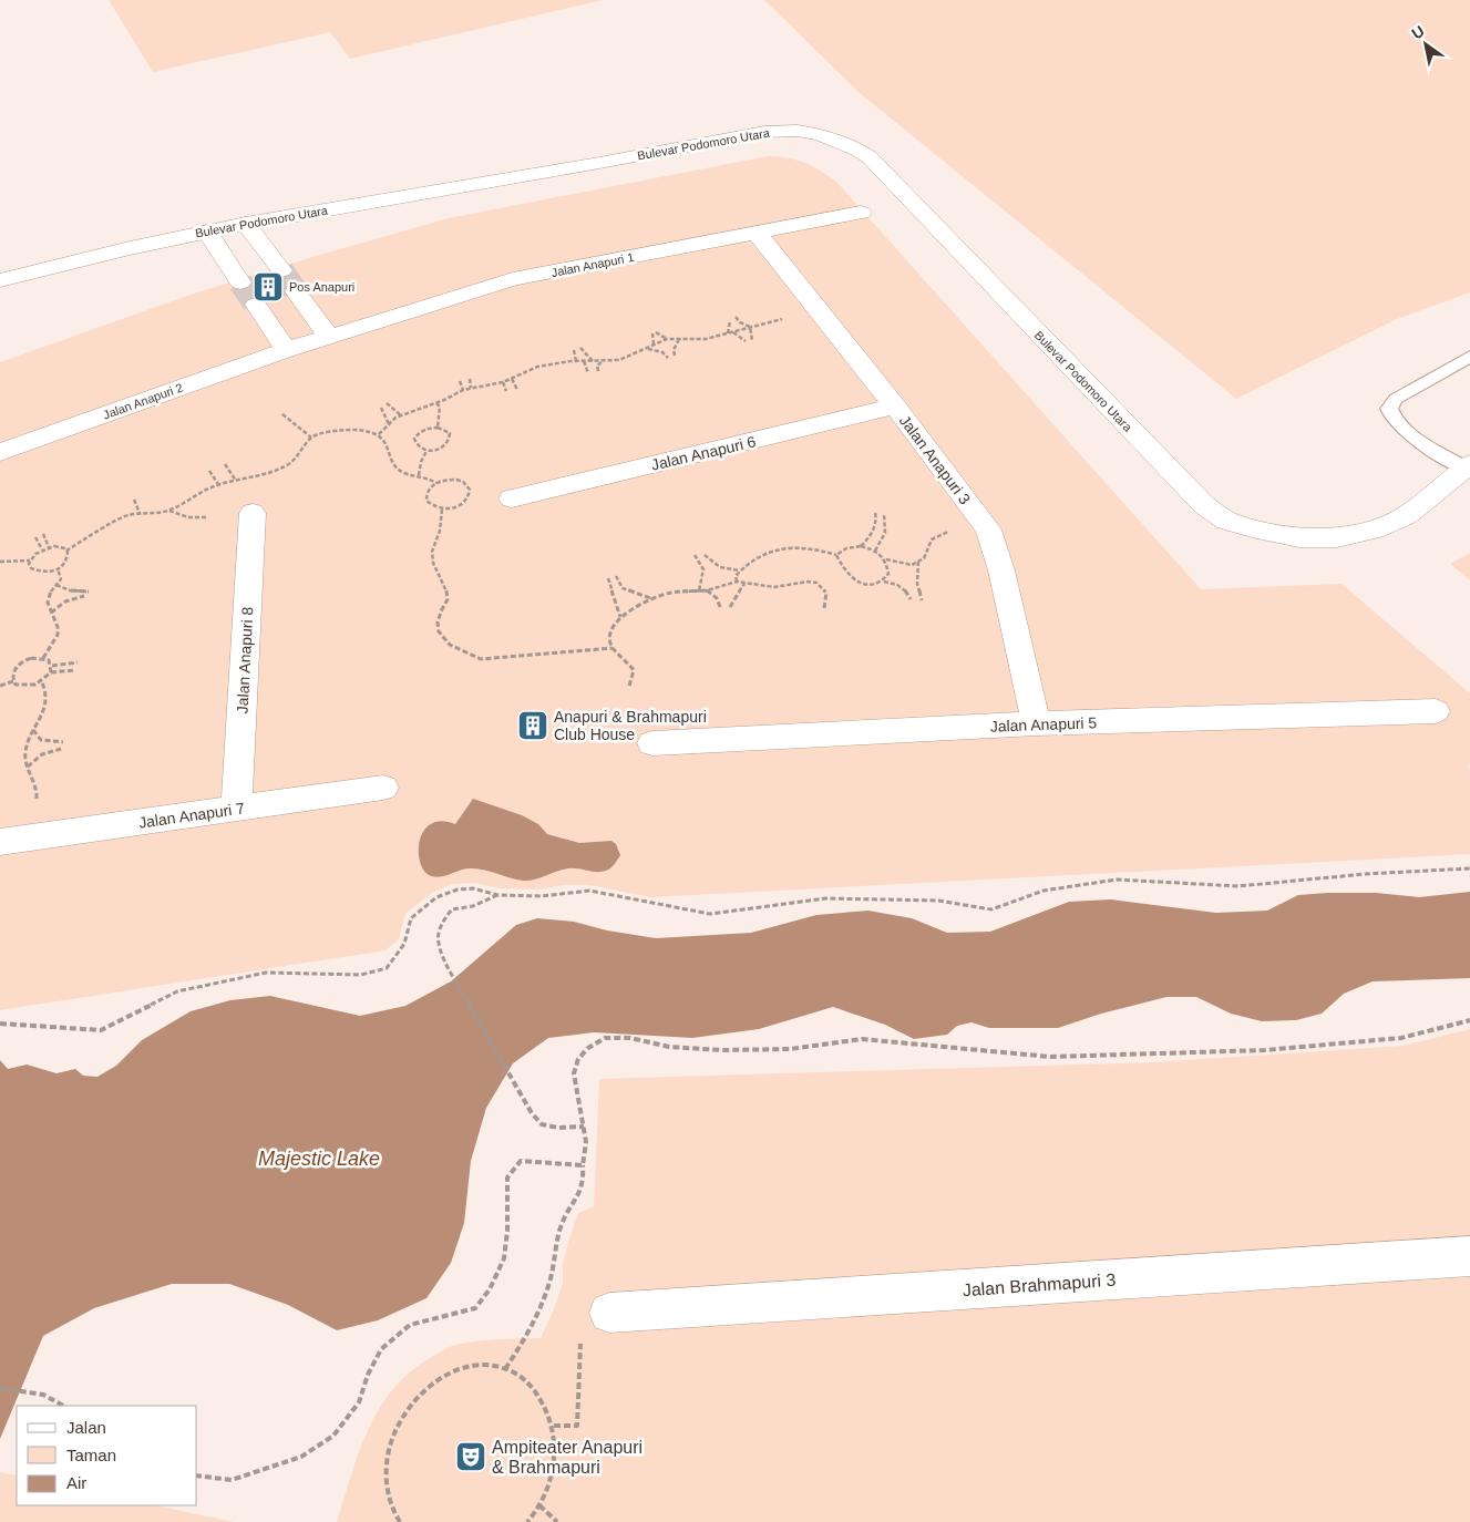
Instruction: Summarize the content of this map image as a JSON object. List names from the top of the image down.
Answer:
{
  "streets": {
    "street": [
      "Bulevar Podomoro Utara",
      "Jalan Anapuri 1",
      "Jalan Anapuri 2",
      "Jalan Anapuri 6",
      "Jalan Anapuri 3",
      "Jalan Anapuri 8",
      "Jalan Anapuri 5",
      "Jalan Anapuri 7",
      "Jalan Brahmapuri 3"
    ]
  },
  "crossings": [
    ["Jalan Anapuri 1", "Jalan Anapuri 2"],
    ["Jalan Anapuri 1", "Jalan Anapuri 3"],
    ["Jalan Anapuri 6", "Jalan Anapuri 3"],
    ["Jalan Anapuri 3", "Jalan Anapuri 5"],
    ["Jalan Anapuri 8", "Jalan Anapuri 7"]
  ],
  "water": ["Majestic Lake"],
  "places": {
    "building": ["Pos Anapuri", "Anapuri & Brahmapuri Club House"],
    "theatre": ["Ampiteater Anapuri & Brahmapuri"]
  },
  "legend": ["Jalan", "Taman", "Air"],
  "north": "top left"
}
